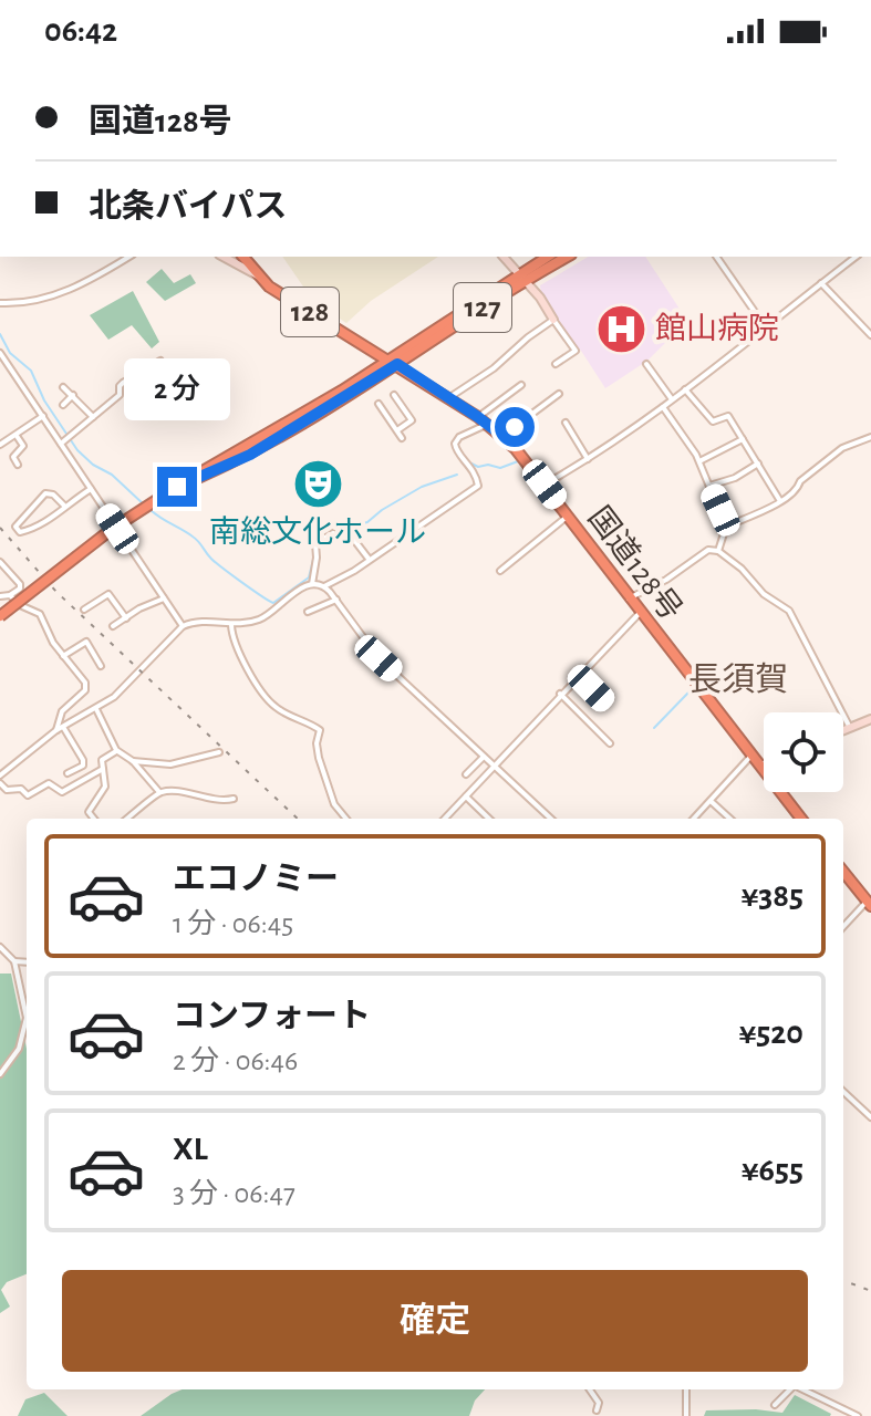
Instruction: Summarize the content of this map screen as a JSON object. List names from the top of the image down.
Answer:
{
  "streets": {
    "highway": ["127", "128", "国道128号"]
  },
  "crossings": [
    ["127", "国道128号"]
  ],
  "districts": ["長須賀"],
  "places": {
    "hospital": ["館山病院"],
    "theatre": ["南総文化ホール"]
  },
  "page": {
    "status": "06:42",
    "banner": ["国道128号", "北条バイパス"],
    "bubble": "2 分",
    "list": [
      {
        "name": "エコノミー",
        "note": "1 分 · 06:45",
        "value": "¥385"
      },
      {
        "name": "コンフォート",
        "note": "2 分 · 06:46",
        "value": "¥520"
      },
      {
        "name": "XL",
        "note": "3 分 · 06:47",
        "value": "¥655"
      }
    ],
    "buttons": "確定"
  }
}
